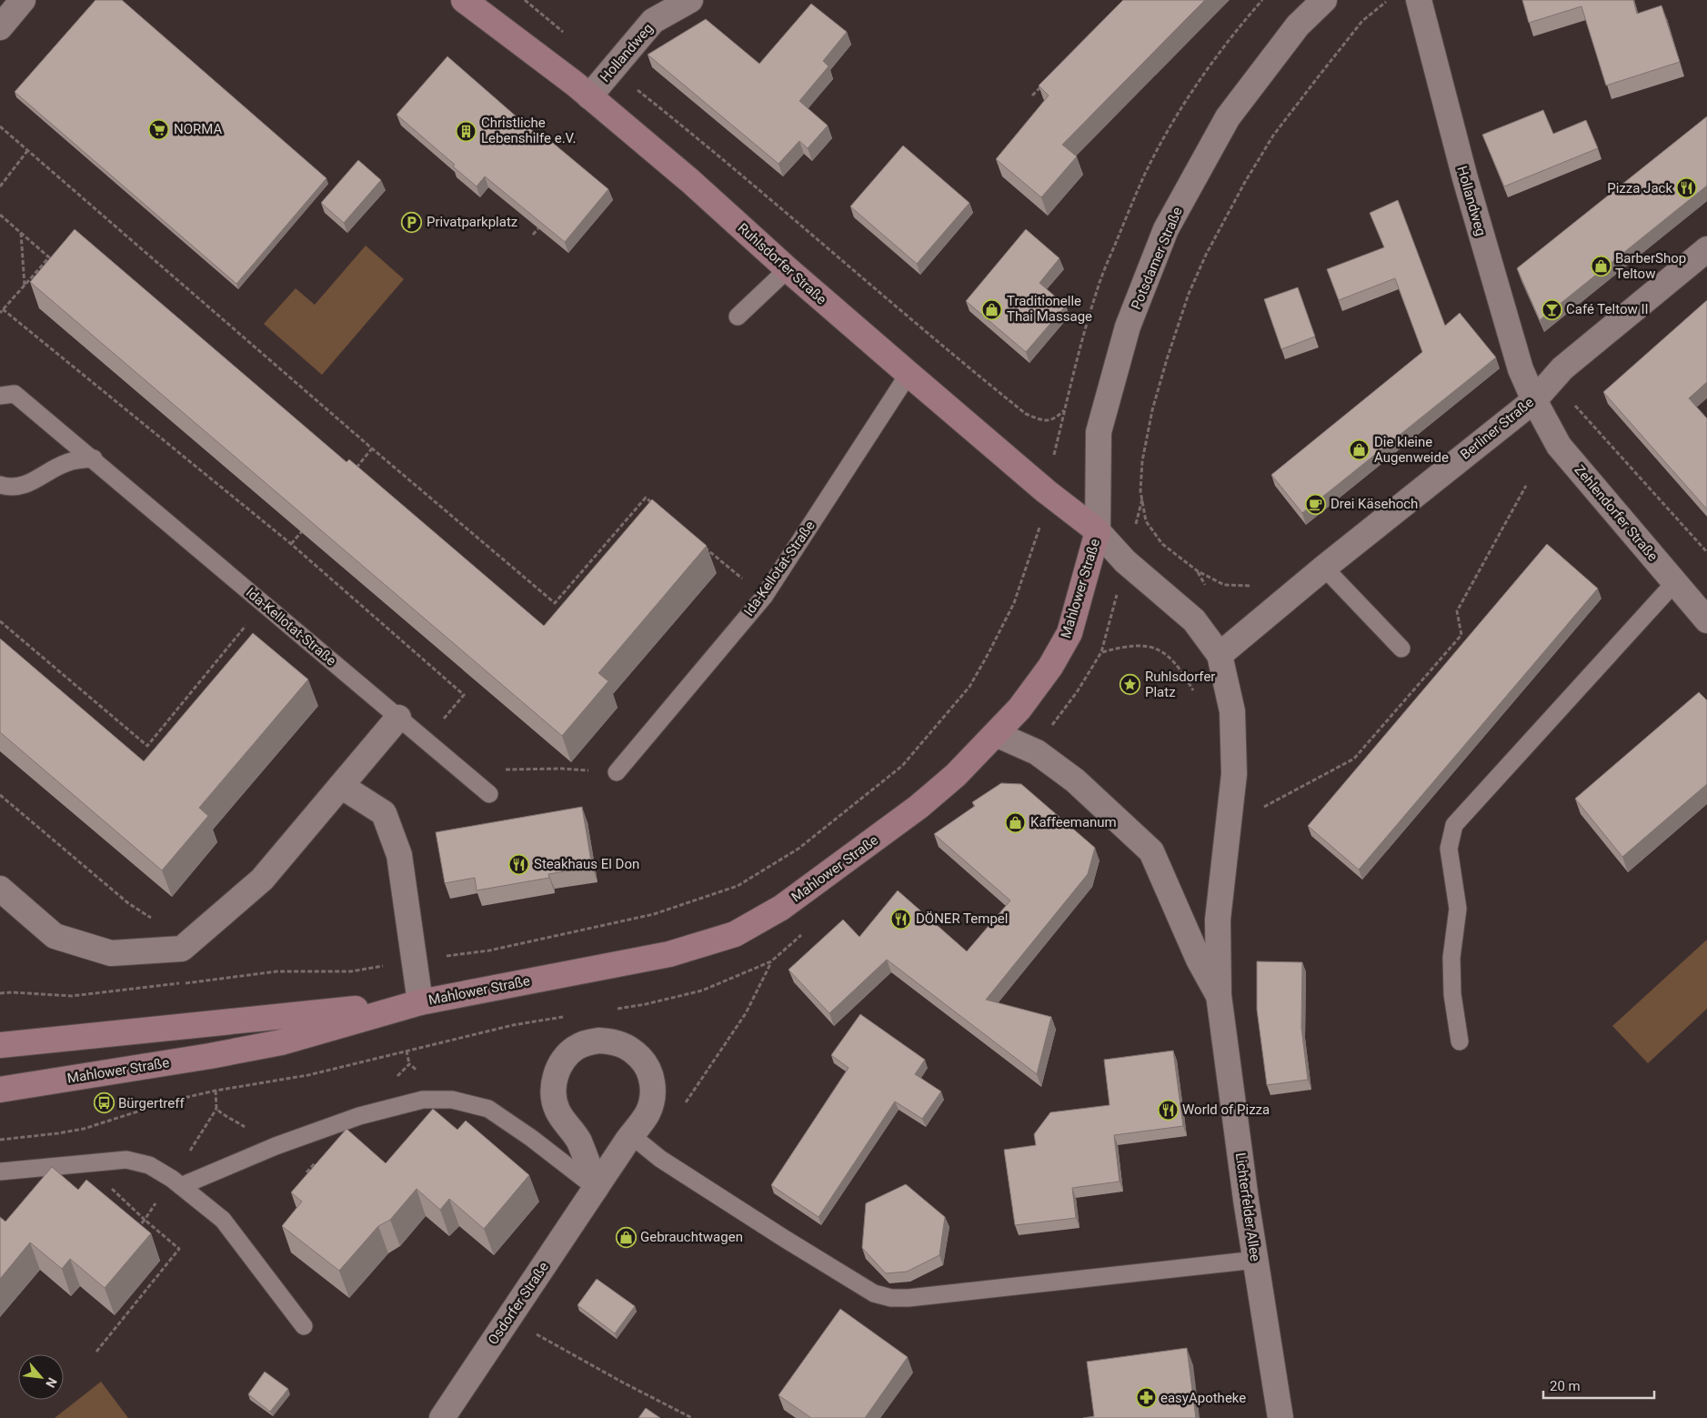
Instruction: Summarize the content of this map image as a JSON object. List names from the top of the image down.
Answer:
{
  "streets": {
    "main road": ["Ruhlsdorfer Straße", "Mahlower Straße"],
    "street": [
      "Hollandweg",
      "Potsdamer Straße",
      "Berliner Straße",
      "Zehlendorfer Straße",
      "Lichterfelder Allee",
      "Osdorfer Straße"
    ],
    "lane": ["Ida-Kellotat-Straße"]
  },
  "crossings": [
    ["Hollandweg", "Ruhlsdorfer Straße"],
    ["Hollandweg", "Berliner Straße"],
    ["Hollandweg", "Zehlendorfer Straße"],
    ["Potsdamer Straße", "Ruhlsdorfer Straße"],
    ["Potsdamer Straße", "Mahlower Straße"],
    ["Ruhlsdorfer Straße", "Ida-Kellotat-Straße"],
    ["Ruhlsdorfer Straße", "Mahlower Straße"],
    ["Berliner Straße", "Zehlendorfer Straße"]
  ],
  "places": {
    "supermarket": ["NORMA"],
    "building": ["Christliche Lebenshilfe e.V."],
    "restaurant": [
      "Pizza Jack",
      "Steakhaus El Don",
      "DÖNER Tempel",
      "World of Pizza"
    ],
    "parking": ["Privatparkplatz"],
    "shop": [
      "BarberShop Teltow",
      "Traditionelle Thai Massage",
      "Die kleine Augenweide",
      "Kaffeemanum",
      "Gebrauchtwagen"
    ],
    "bar": ["Café Teltow II"],
    "cafe": ["Drei Käsehoch"],
    "place": ["Ruhlsdorfer Platz"],
    "bus stop": ["Bürgertreff"],
    "pharmacy": ["easyApotheke"]
  },
  "scale_bar": "20 m",
  "north": "bottom right"
}
